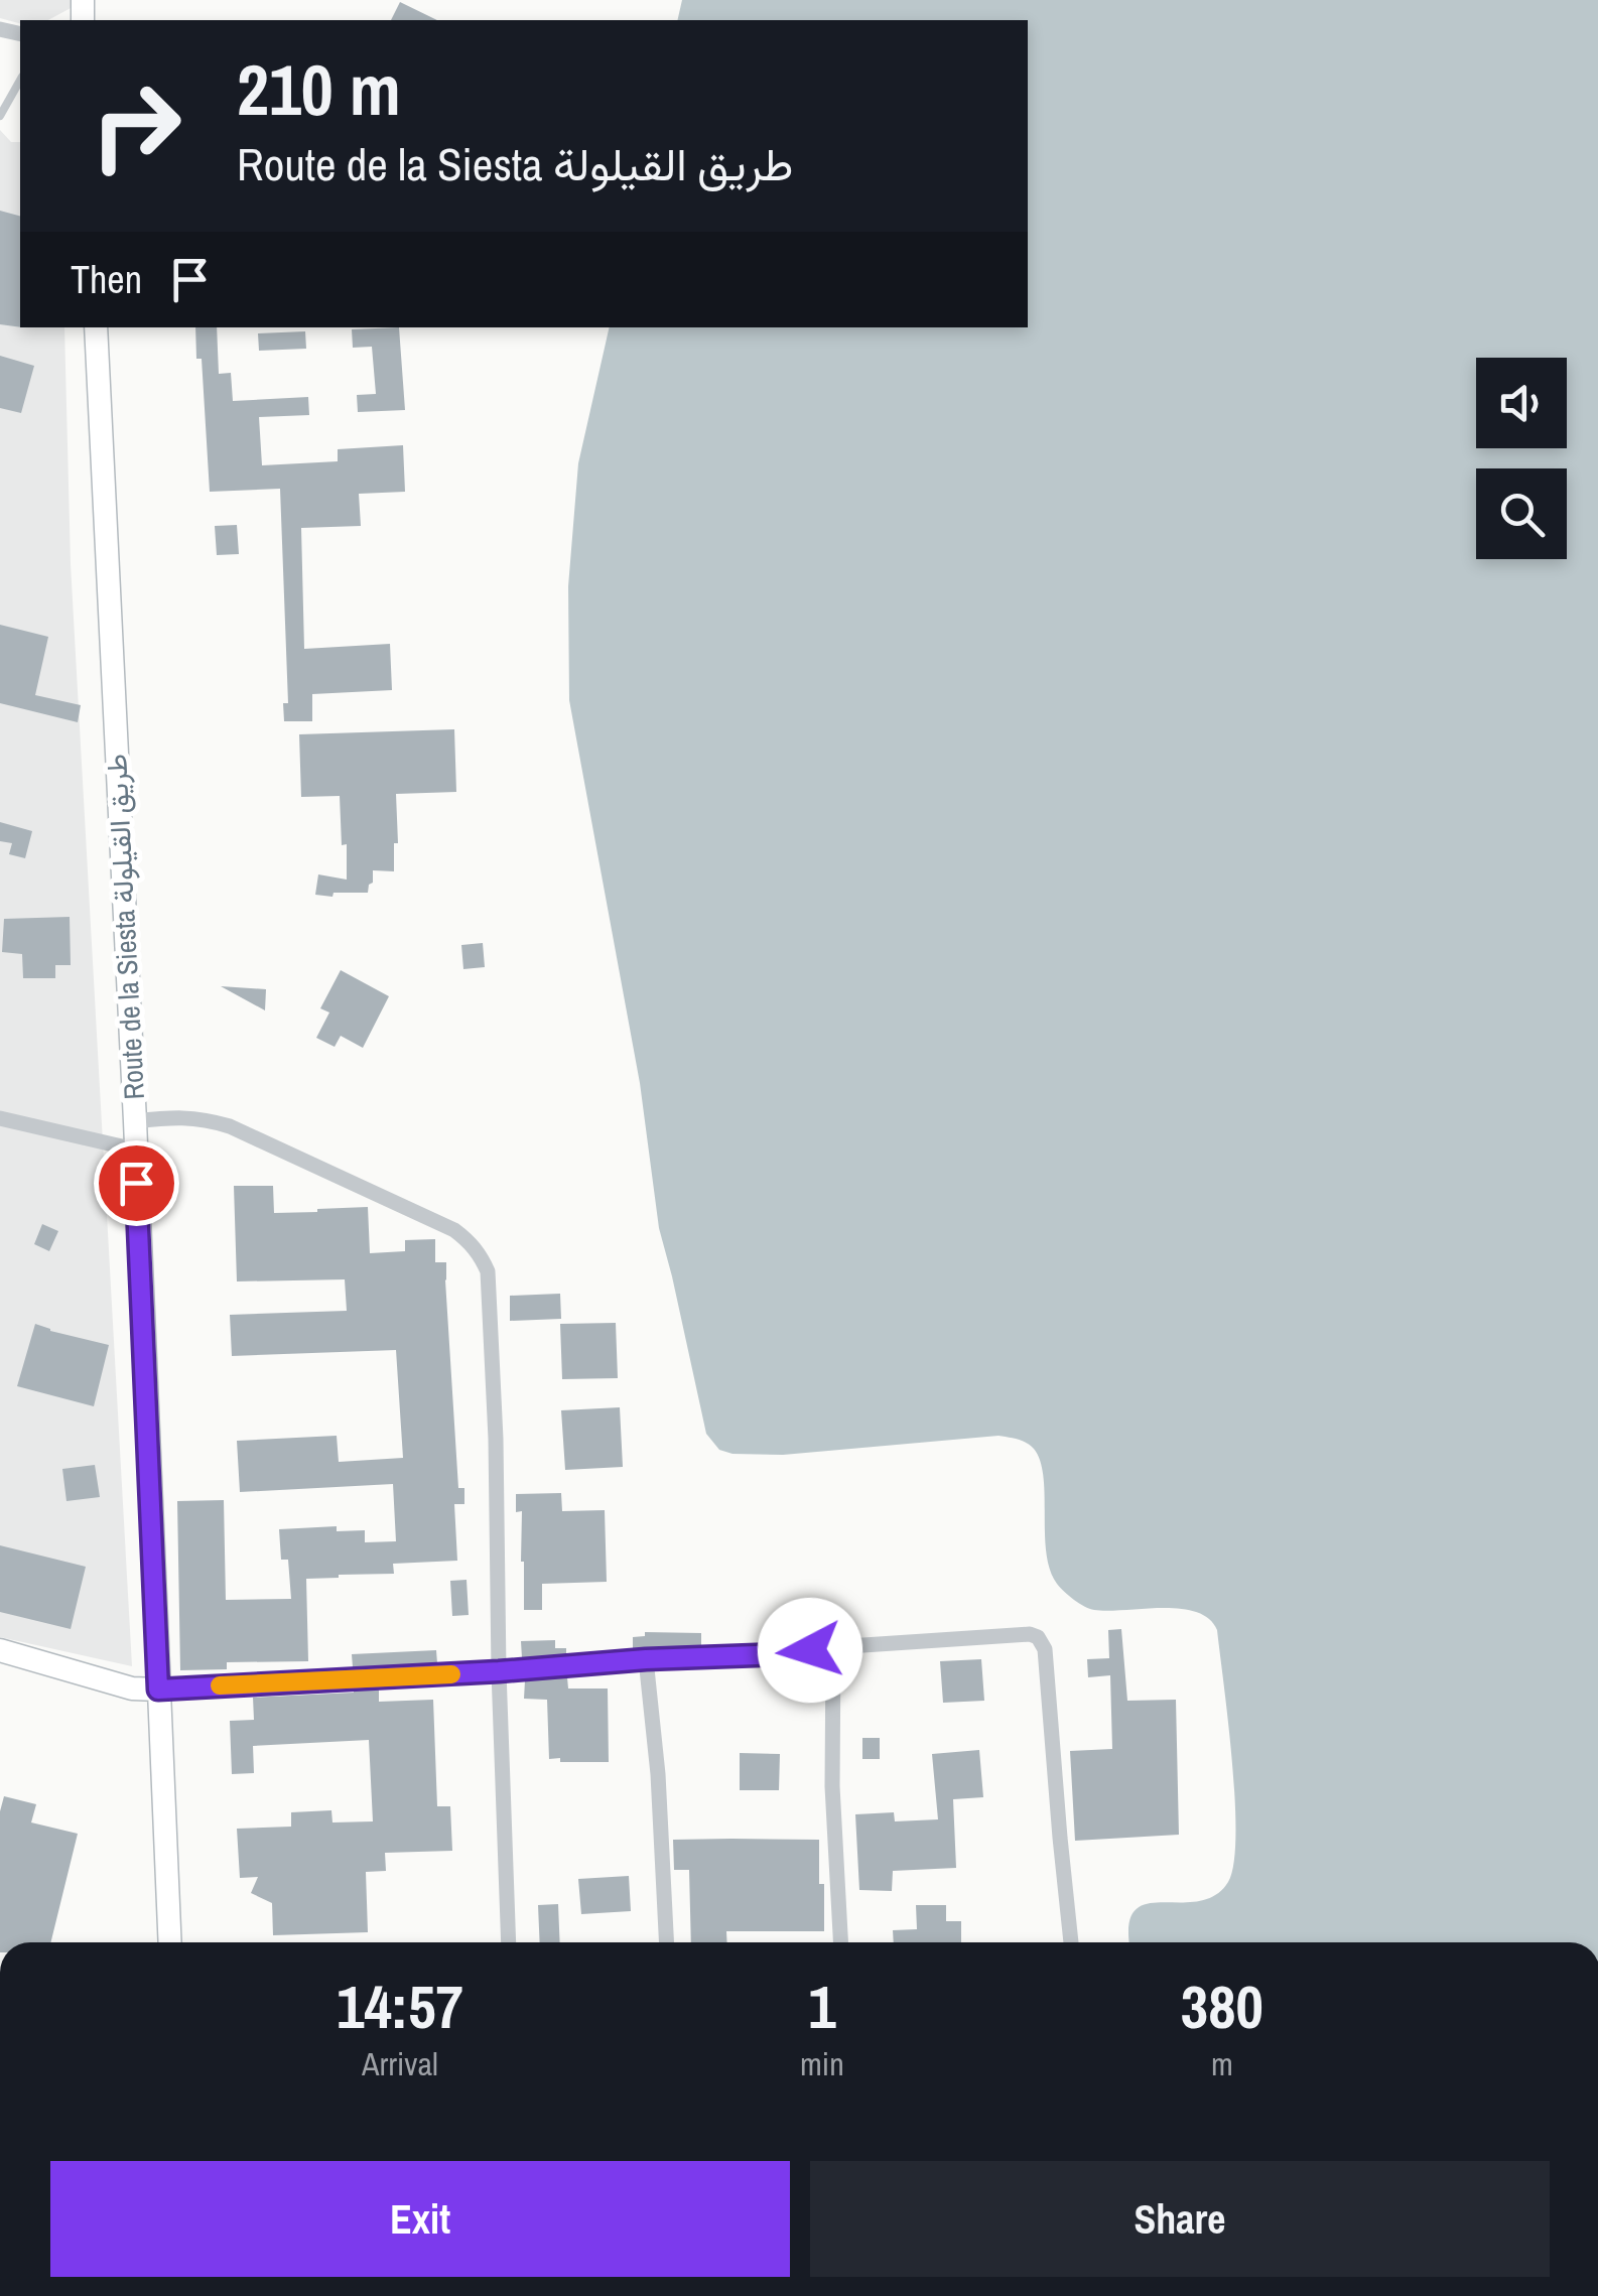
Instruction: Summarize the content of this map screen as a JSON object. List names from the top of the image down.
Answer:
{
  "streets": {
    "main road": ["Route de la Siesta طريق القيلولة"]
  },
  "page": {
    "turn": ["210 m", "Route de la Siesta طريق القيلولة"],
    "then": "Then",
    "eta": [
      "14:57",
      "Arrival",
      "1",
      "min",
      "380",
      "m"
    ],
    "buttons": ["Exit", "Share"]
  }
}
